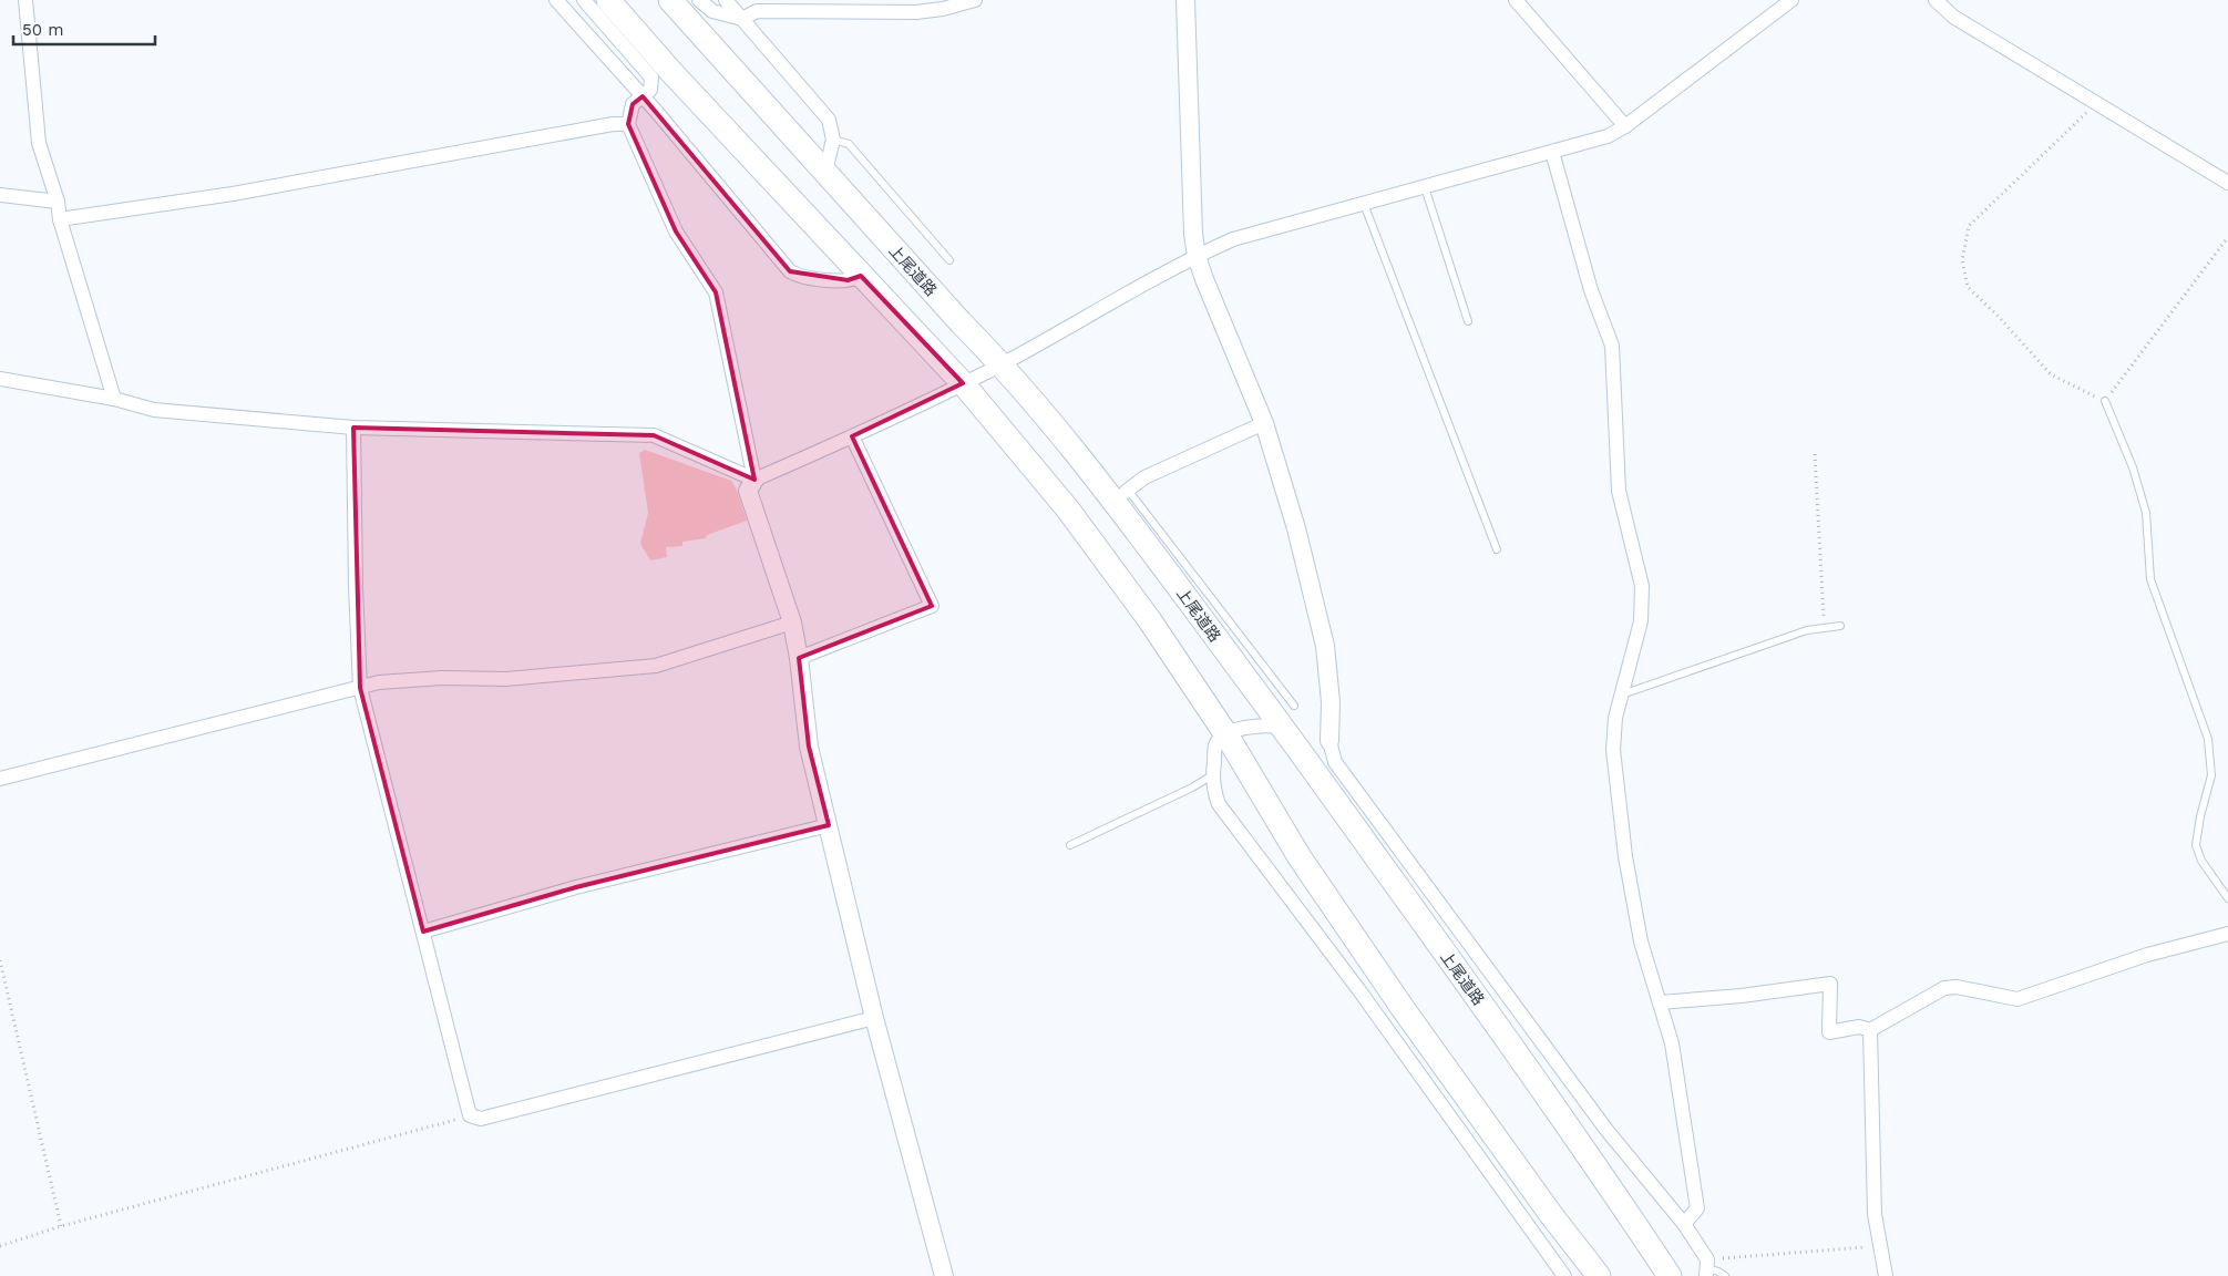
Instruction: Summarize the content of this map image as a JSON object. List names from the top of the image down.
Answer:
{
  "streets": {
    "highway": ["上尾道路"]
  },
  "scale_bar": "50 m"
}
